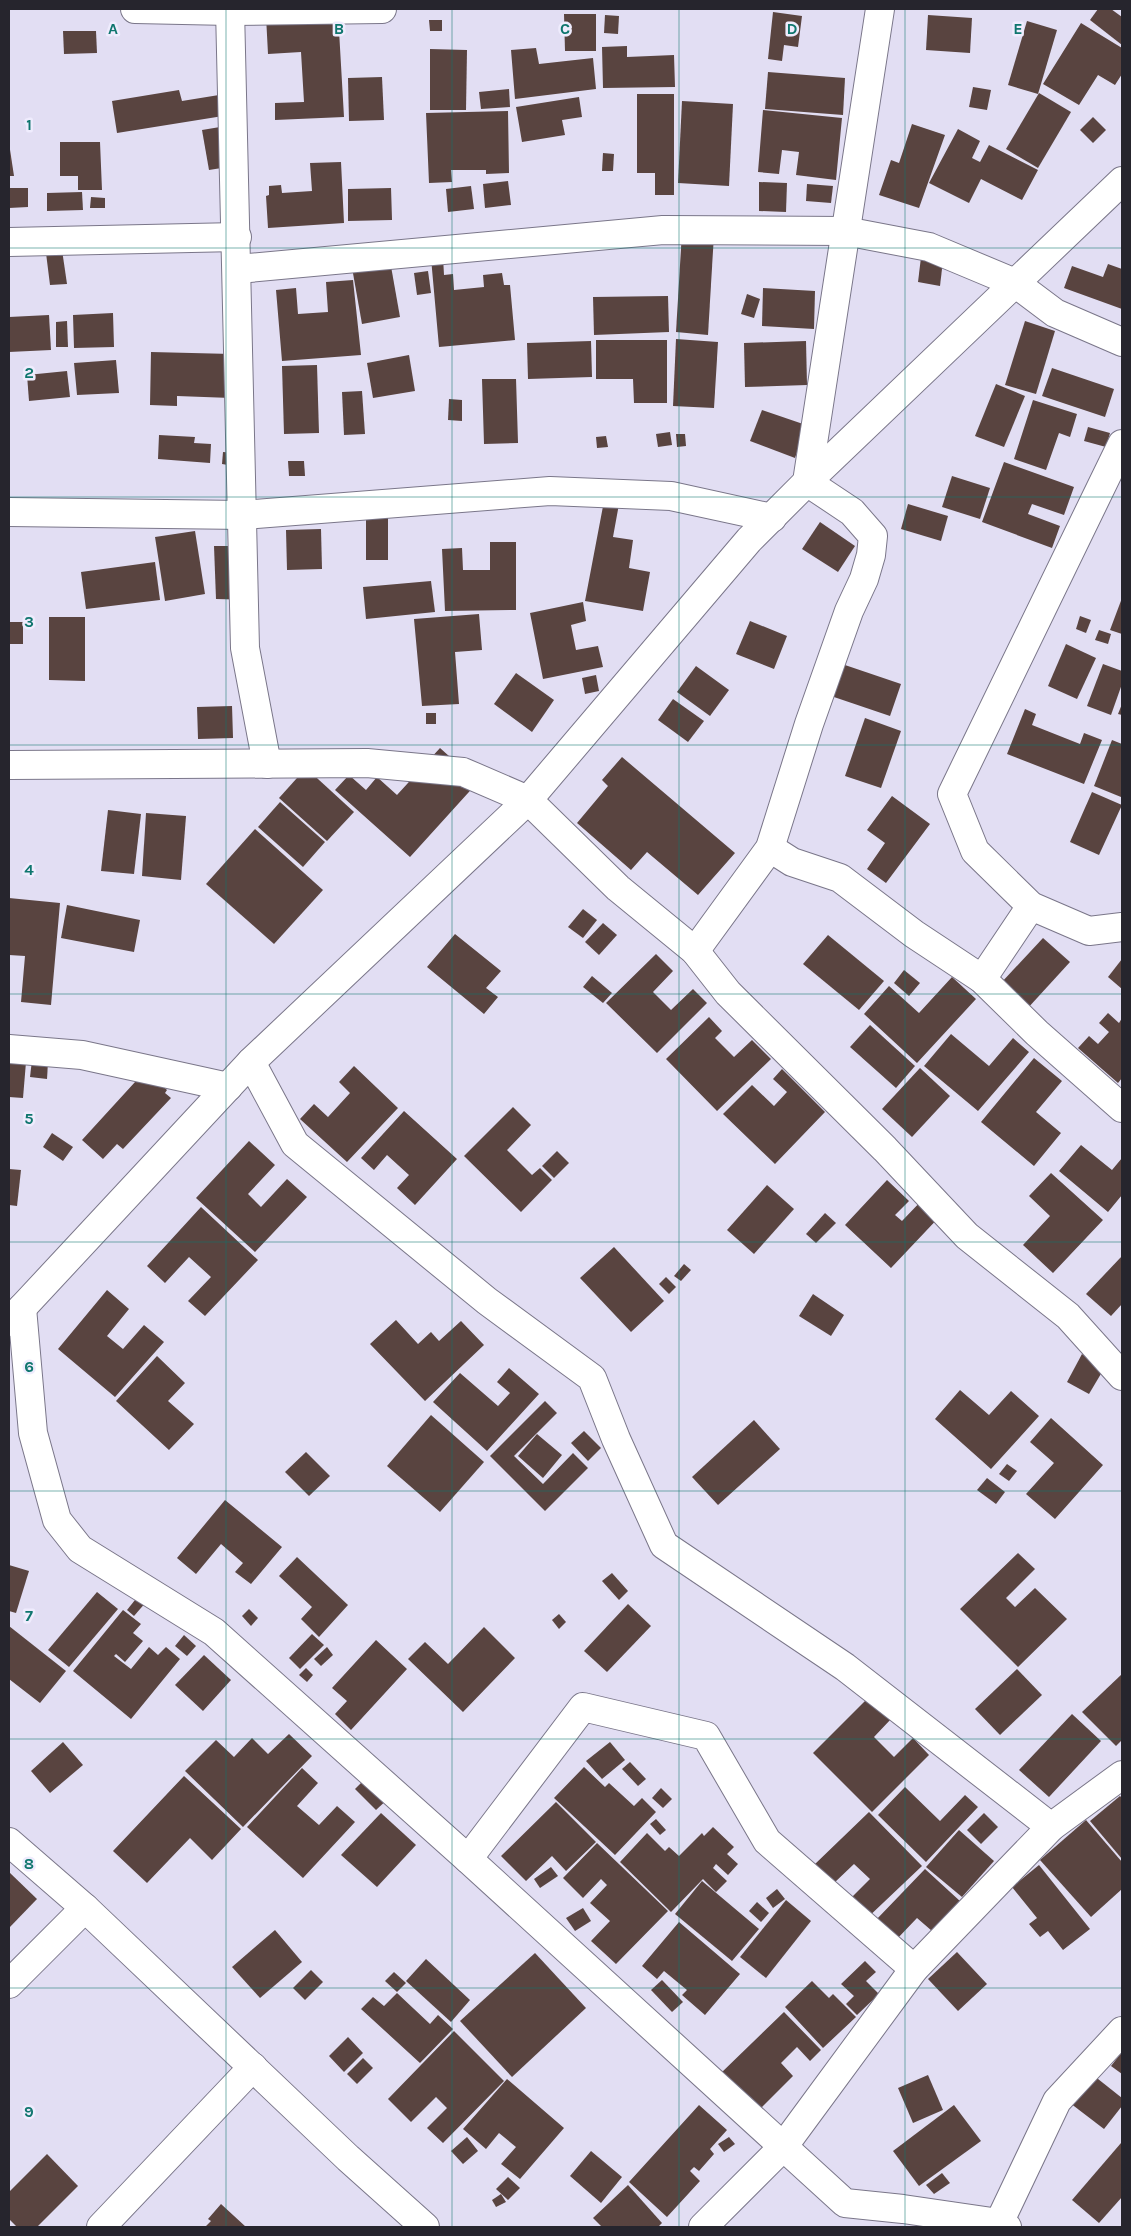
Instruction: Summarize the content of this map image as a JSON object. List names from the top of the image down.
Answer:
{
  "grid": {
    "columns": [
      "A",
      "B",
      "C",
      "D",
      "E"
    ],
    "rows": [
      "1",
      "2",
      "3",
      "4",
      "5",
      "6",
      "7",
      "8",
      "9"
    ]
  }
}
